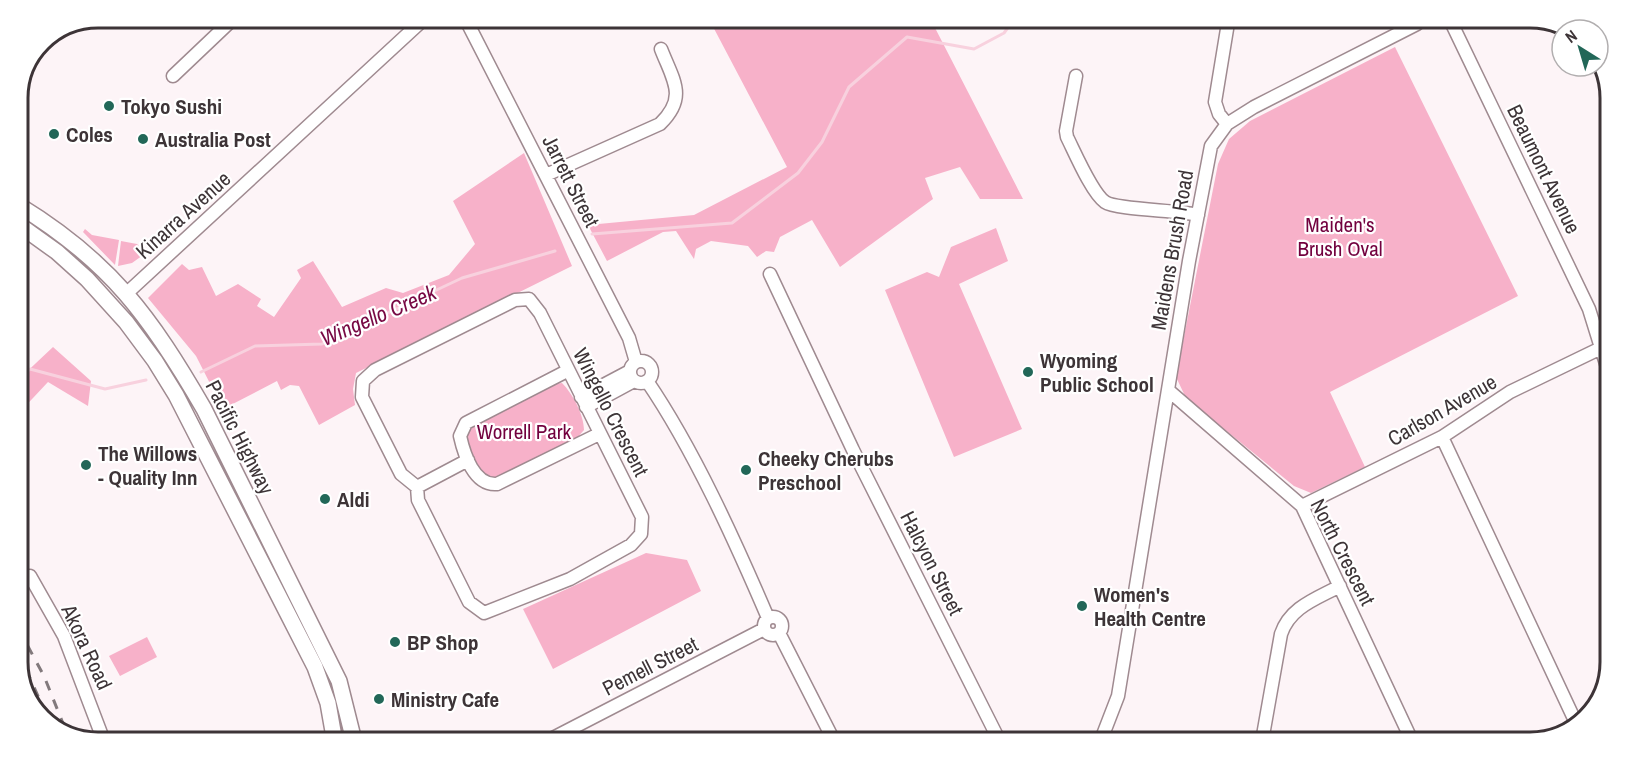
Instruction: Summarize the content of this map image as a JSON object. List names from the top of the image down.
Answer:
{
  "streets": {
    "main road": ["Pacific Highway"],
    "street": [
      "Beaumont Avenue",
      "Jarrett Street",
      "Kinarra Avenue",
      "Maidens Brush Road",
      "Carlson Avenue",
      "Wingello Crescent",
      "North Crescent",
      "Halcyon Street",
      "Akora Road",
      "Pemell Street"
    ]
  },
  "crossings": [
    ["Jarrett Street", "Pemell Street"],
    ["Kinarra Avenue", "Pacific Highway"],
    ["Maidens Brush Road", "North Crescent"],
    ["Carlson Avenue", "North Crescent"]
  ],
  "water": ["Wingello Creek"],
  "parks": ["Maiden's Brush Oval", "Worrell Park"],
  "places": [
    "Tokyo Sushi",
    "Coles",
    "Australia Post",
    "Wyoming Public School",
    "The Willows - Quality Inn",
    "Cheeky Cherubs Preschool",
    "Aldi",
    "Women's Health Centre",
    "BP Shop",
    "Ministry Cafe"
  ],
  "north": "top left"
}
